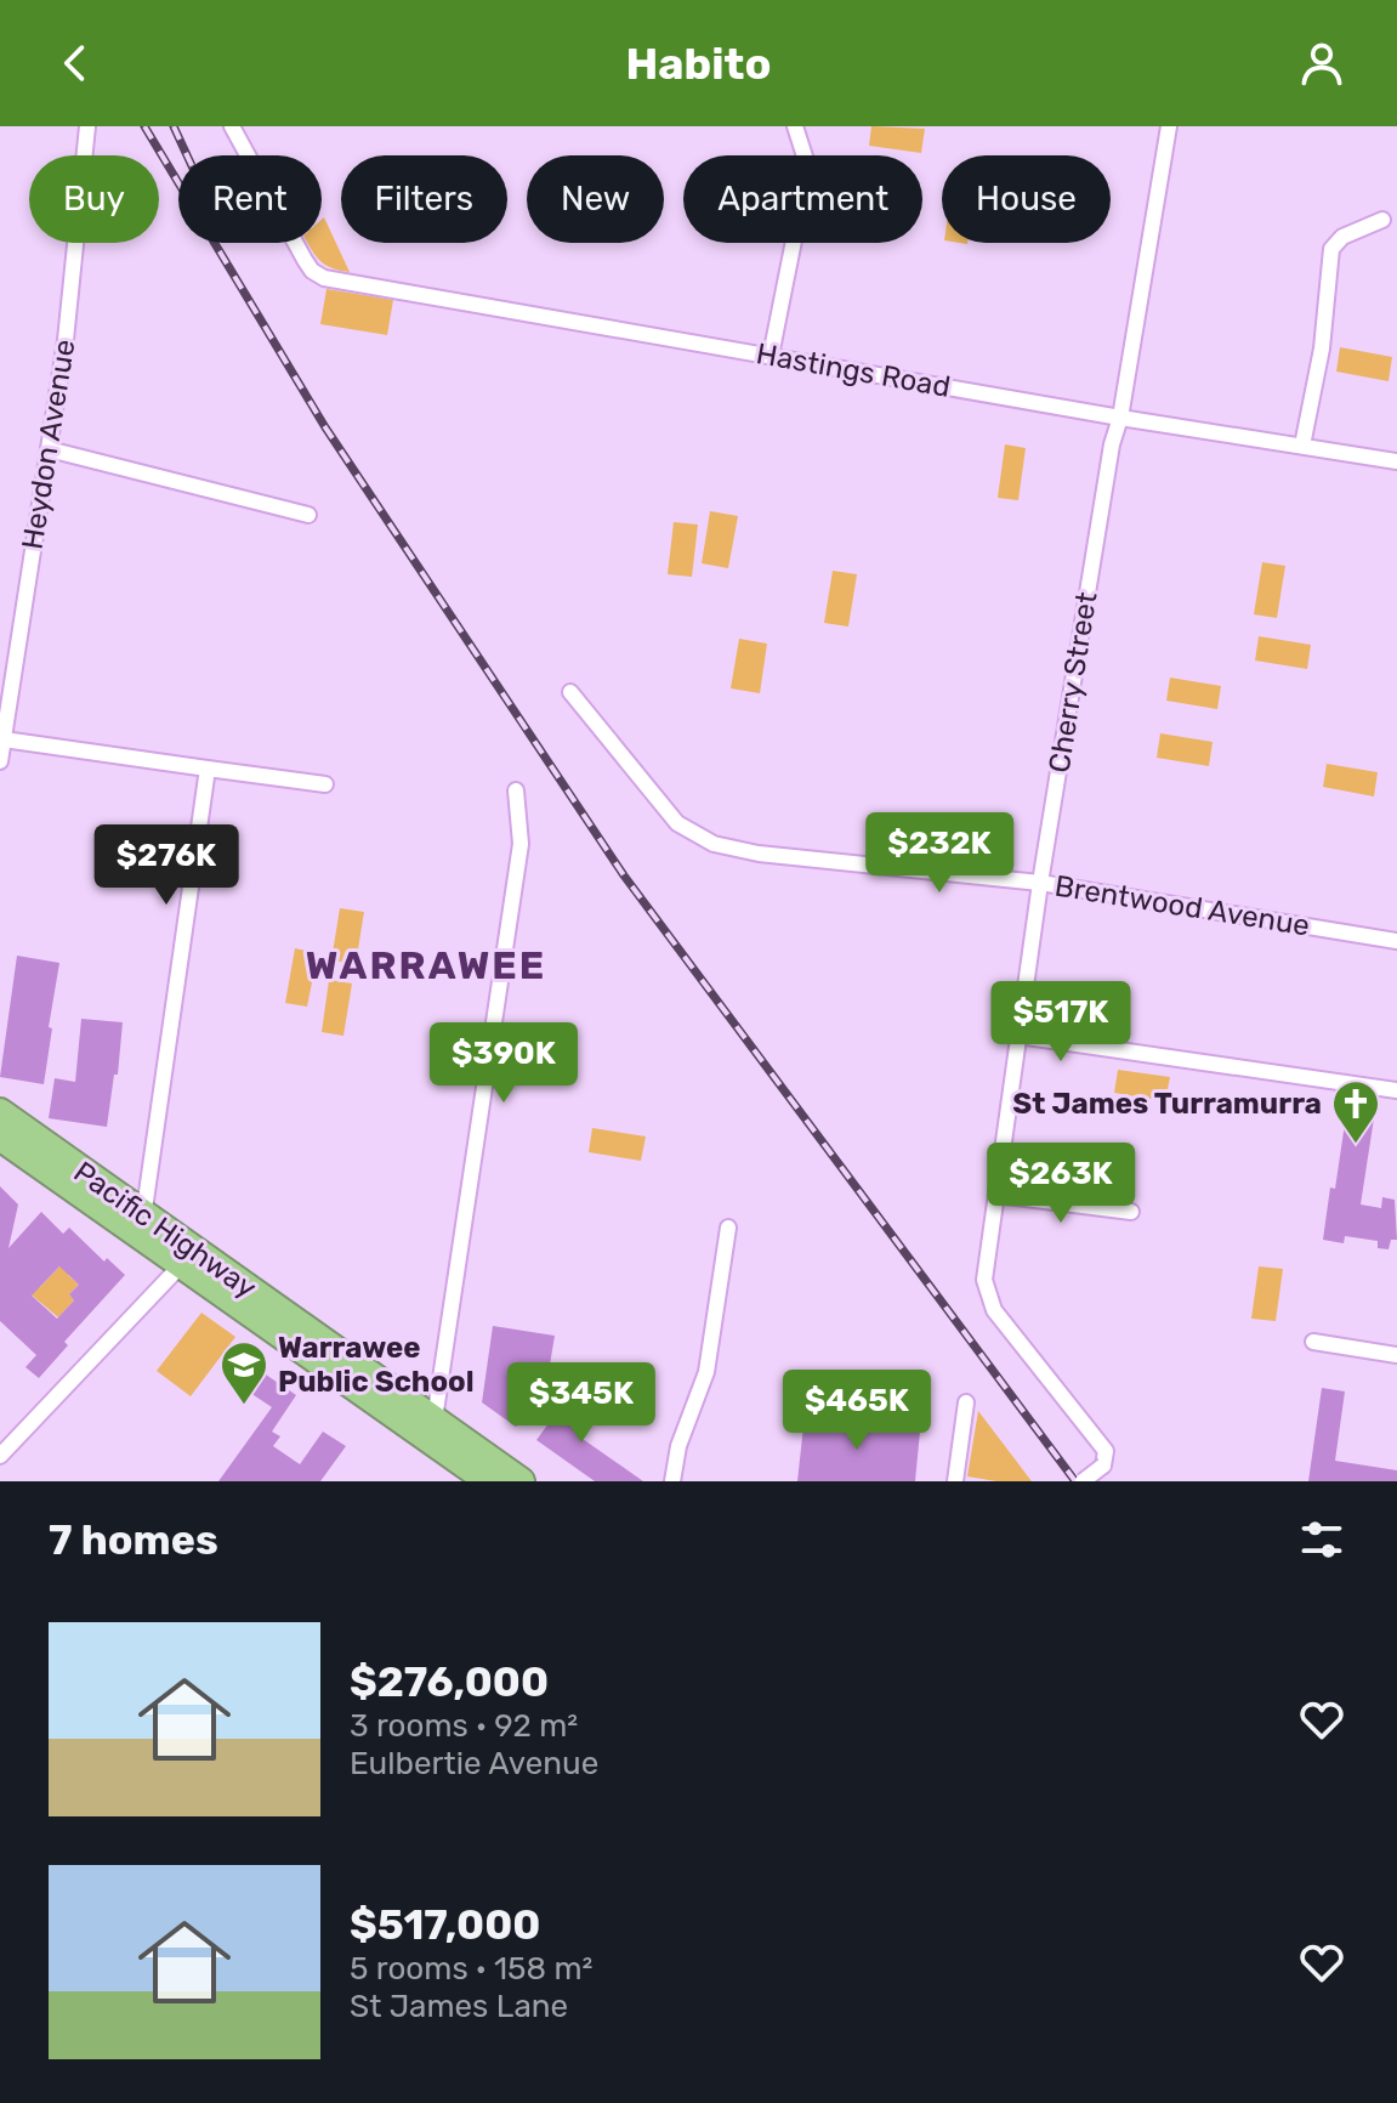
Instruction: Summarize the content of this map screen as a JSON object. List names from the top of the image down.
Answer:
{
  "streets": {
    "highway": ["Pacific Highway"],
    "street": [
      "Hastings Road",
      "Heydon Avenue",
      "Cherry Street",
      "Brentwood Avenue"
    ]
  },
  "crossings": [
    ["Hastings Road", "Cherry Street"],
    ["Cherry Street", "Brentwood Avenue"]
  ],
  "districts": ["WARRAWEE"],
  "places": {
    "church": ["St James Turramurra"],
    "school or university": ["Warrawee Public School"]
  },
  "page": {
    "header": "Habito",
    "chip": [
      "Buy",
      "Rent",
      "Filters",
      "New",
      "Apartment",
      "House"
    ],
    "price": [
      "$232K",
      "$276K",
      "$517K",
      "$390K",
      "$263K",
      "$345K",
      "$465K"
    ],
    "heading": "7 homes",
    "list": [
      {
        "name": "$276,000",
        "note": "3 rooms · 92 m² · Eulbertie Avenue"
      },
      {
        "name": "$517,000",
        "note": "5 rooms · 158 m² · St James Lane"
      }
    ]
  }
}
